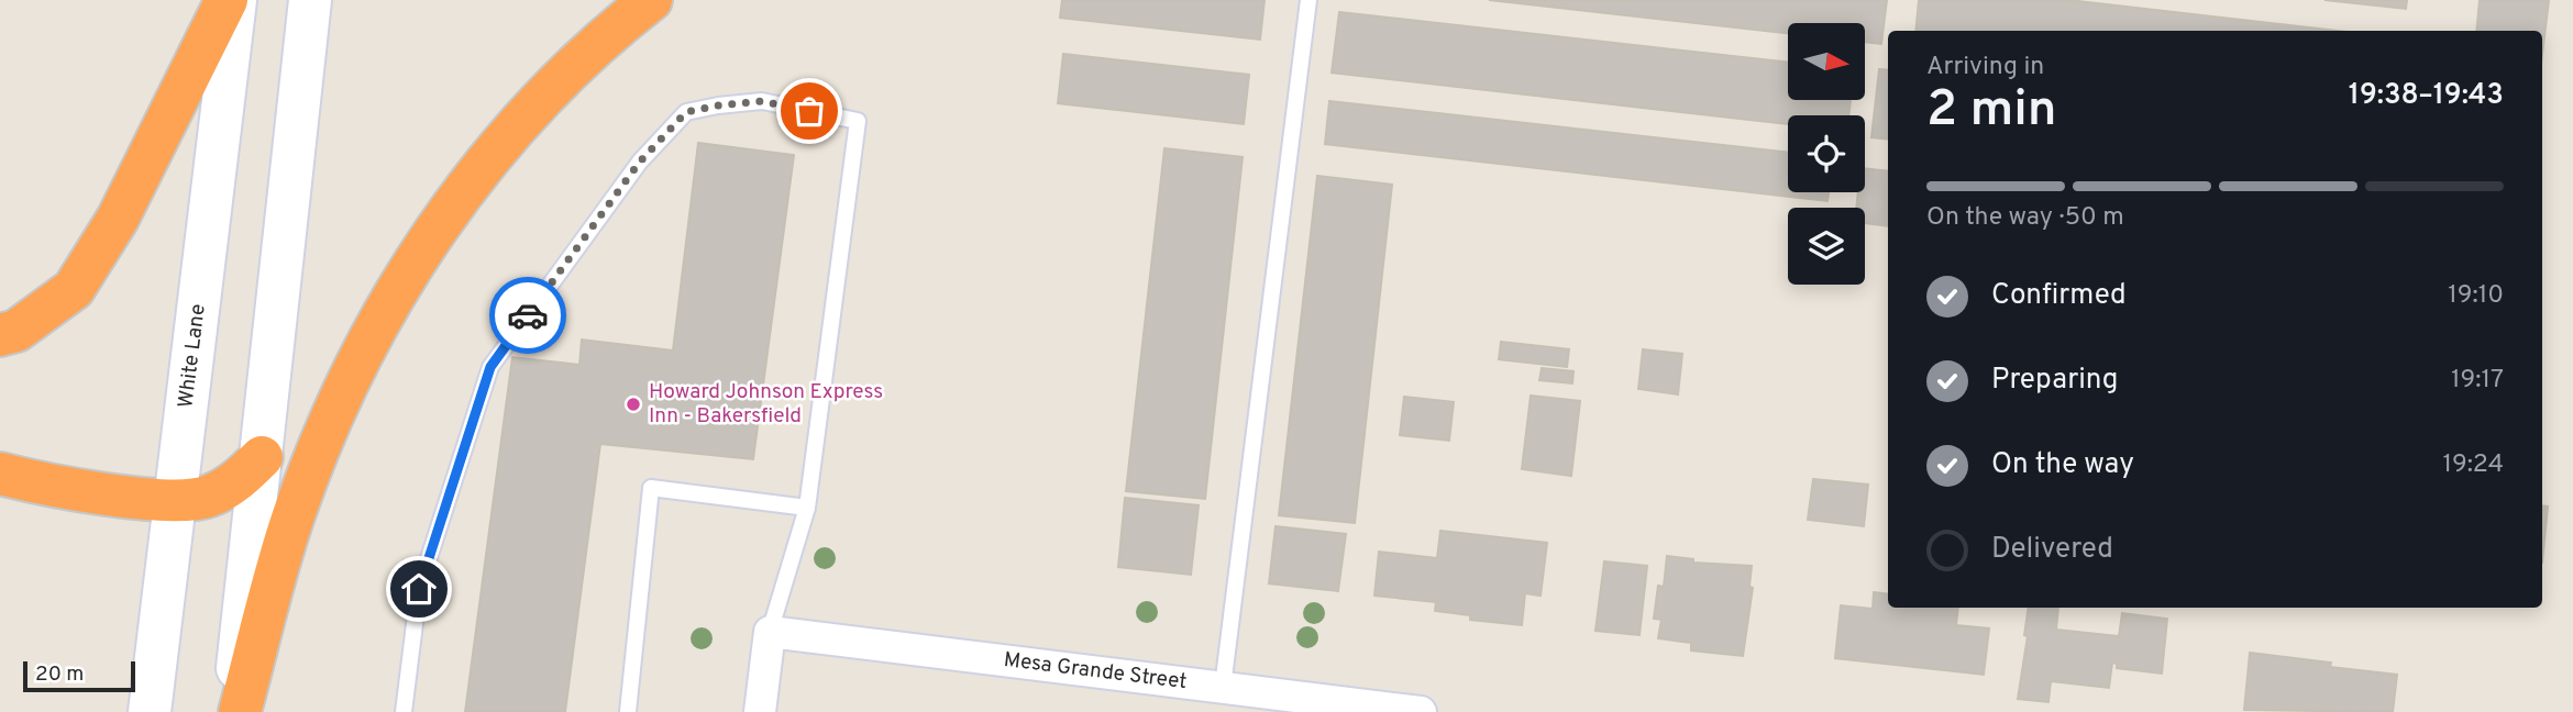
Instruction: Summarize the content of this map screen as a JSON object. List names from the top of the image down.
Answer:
{
  "streets": {
    "main road": ["White Lane"],
    "street": ["Mesa Grande Street"]
  },
  "places": ["Howard Johnson Express Inn - Bakersfield"],
  "scale_bar": "20 m",
  "north": "right",
  "page": {
    "heading": ["2 min", "Arriving in", "19:38–19:43"],
    "bar": "On the way · 50 m",
    "list": [
      ["Confirmed", "19:10"],
      ["Preparing", "19:17"],
      ["On the way", "19:24"],
      "Delivered"
    ],
    "scale": "20 m"
  }
}
